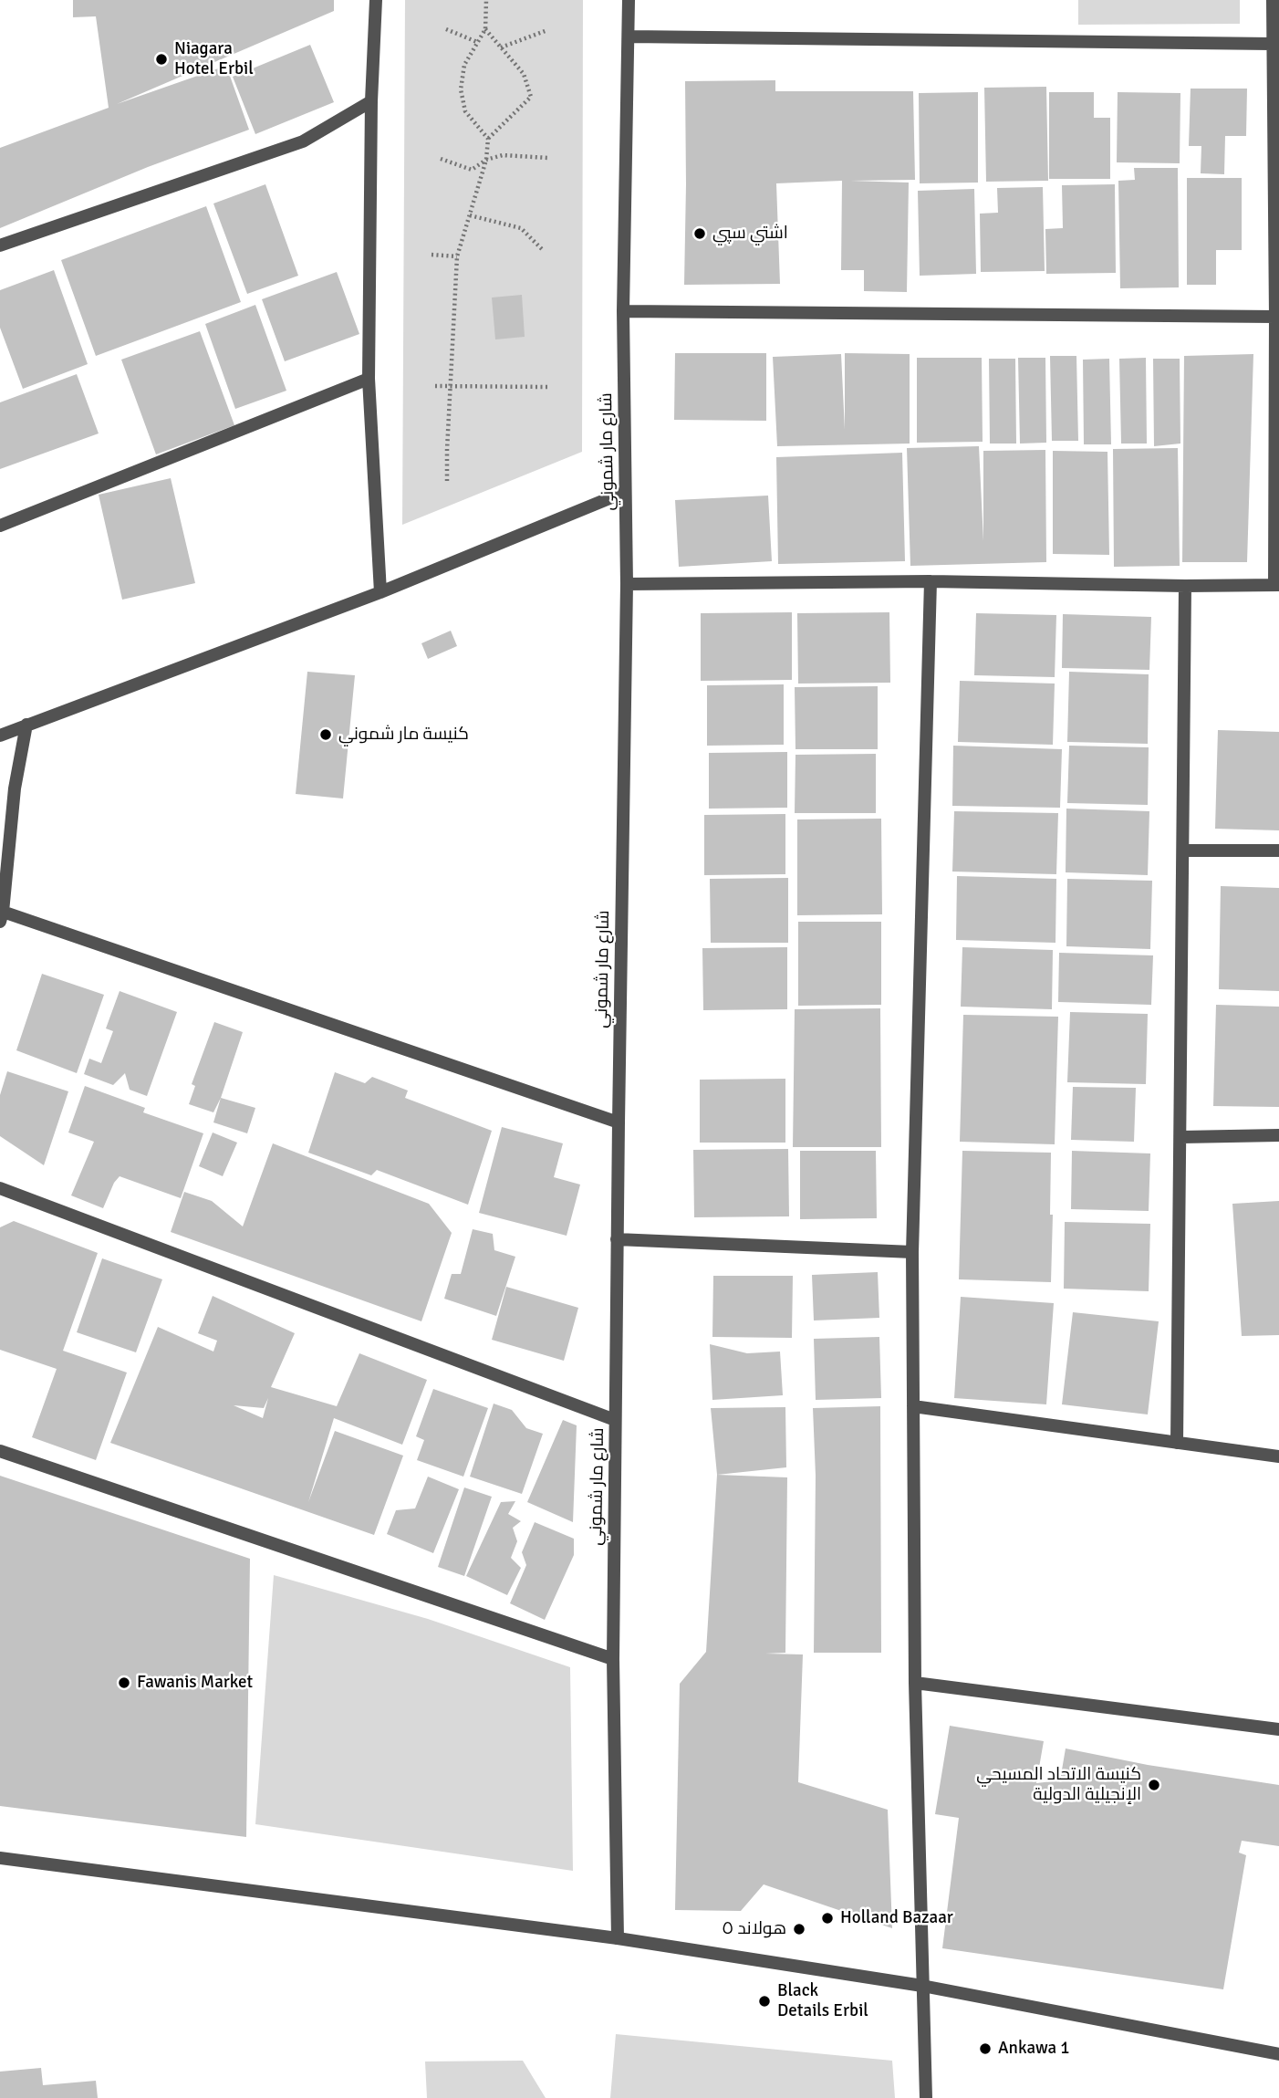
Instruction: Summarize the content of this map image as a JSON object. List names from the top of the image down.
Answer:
{
  "streets": {
    "street": ["شارع مار شموني"]
  },
  "places": [
    "Niagara Hotel Erbil",
    "اشتي سپي",
    "كنيسة مار شموني",
    "Fawanis Market",
    "كنيسة الاتحاد المسيحي الإنجيلية الدولية",
    "Holland Bazaar",
    "هولاند ٥",
    "Black Details Erbil",
    "Ankawa 1"
  ]
}
